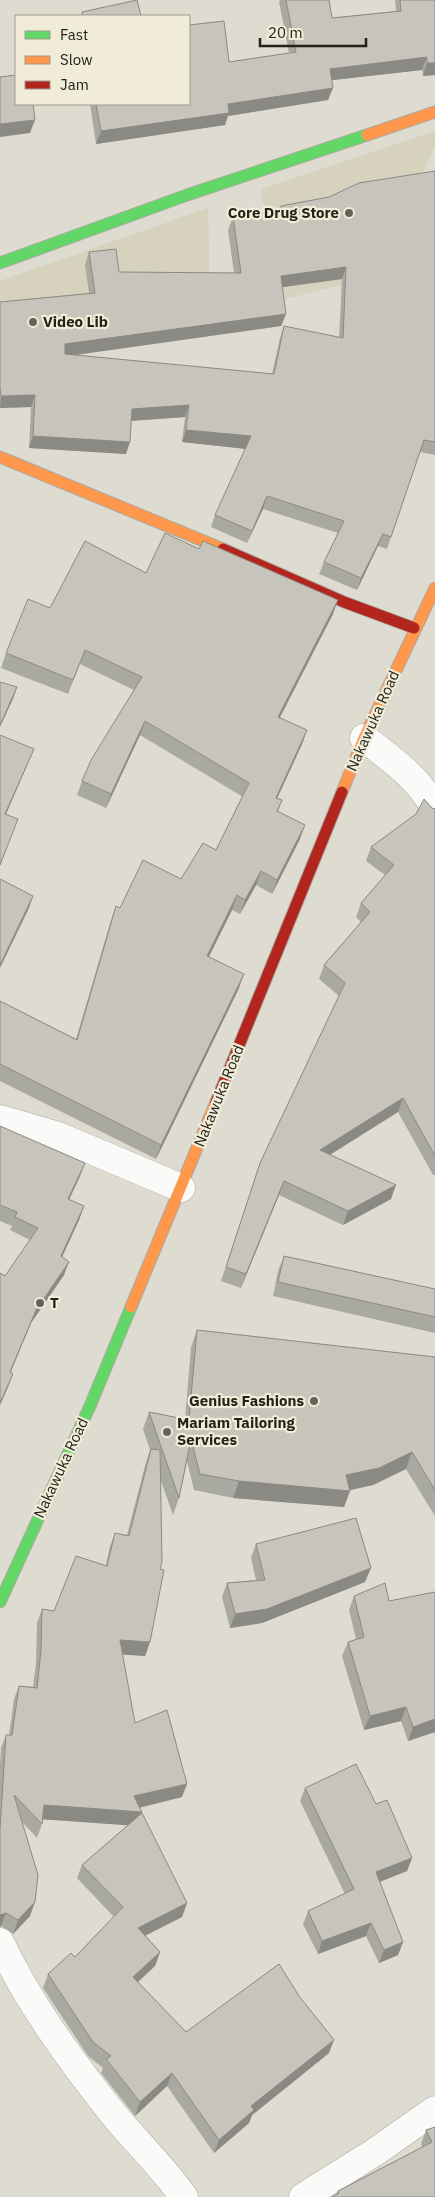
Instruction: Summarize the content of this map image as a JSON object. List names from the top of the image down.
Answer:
{
  "streets": {
    "main road": ["Nakawuka Road"]
  },
  "places": [
    "Core Drug Store",
    "Video Lib",
    "T",
    "Genius Fashions",
    "Mariam Tailoring Services"
  ],
  "legend": ["Fast", "Slow", "Jam"],
  "scale_bar": "20 m"
}
